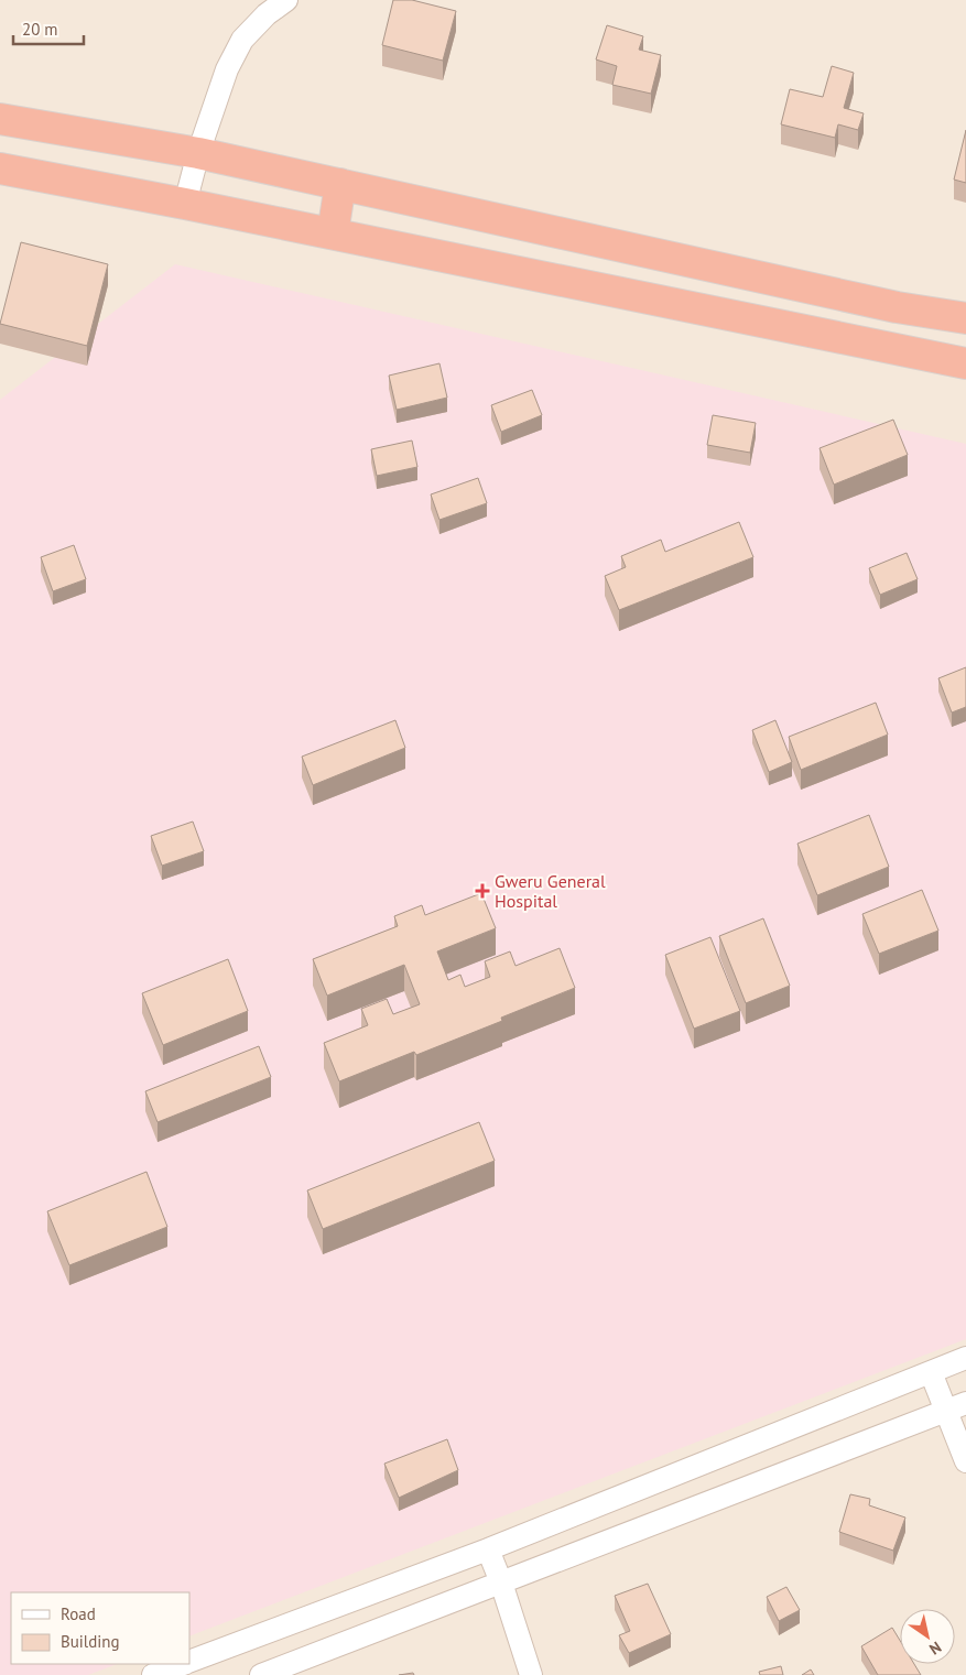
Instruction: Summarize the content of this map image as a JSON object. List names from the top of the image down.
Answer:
{
  "places": {
    "health": ["Gweru General Hospital"]
  },
  "legend": ["Road", "Building"],
  "scale_bar": "20 m",
  "north": "bottom right"
}
